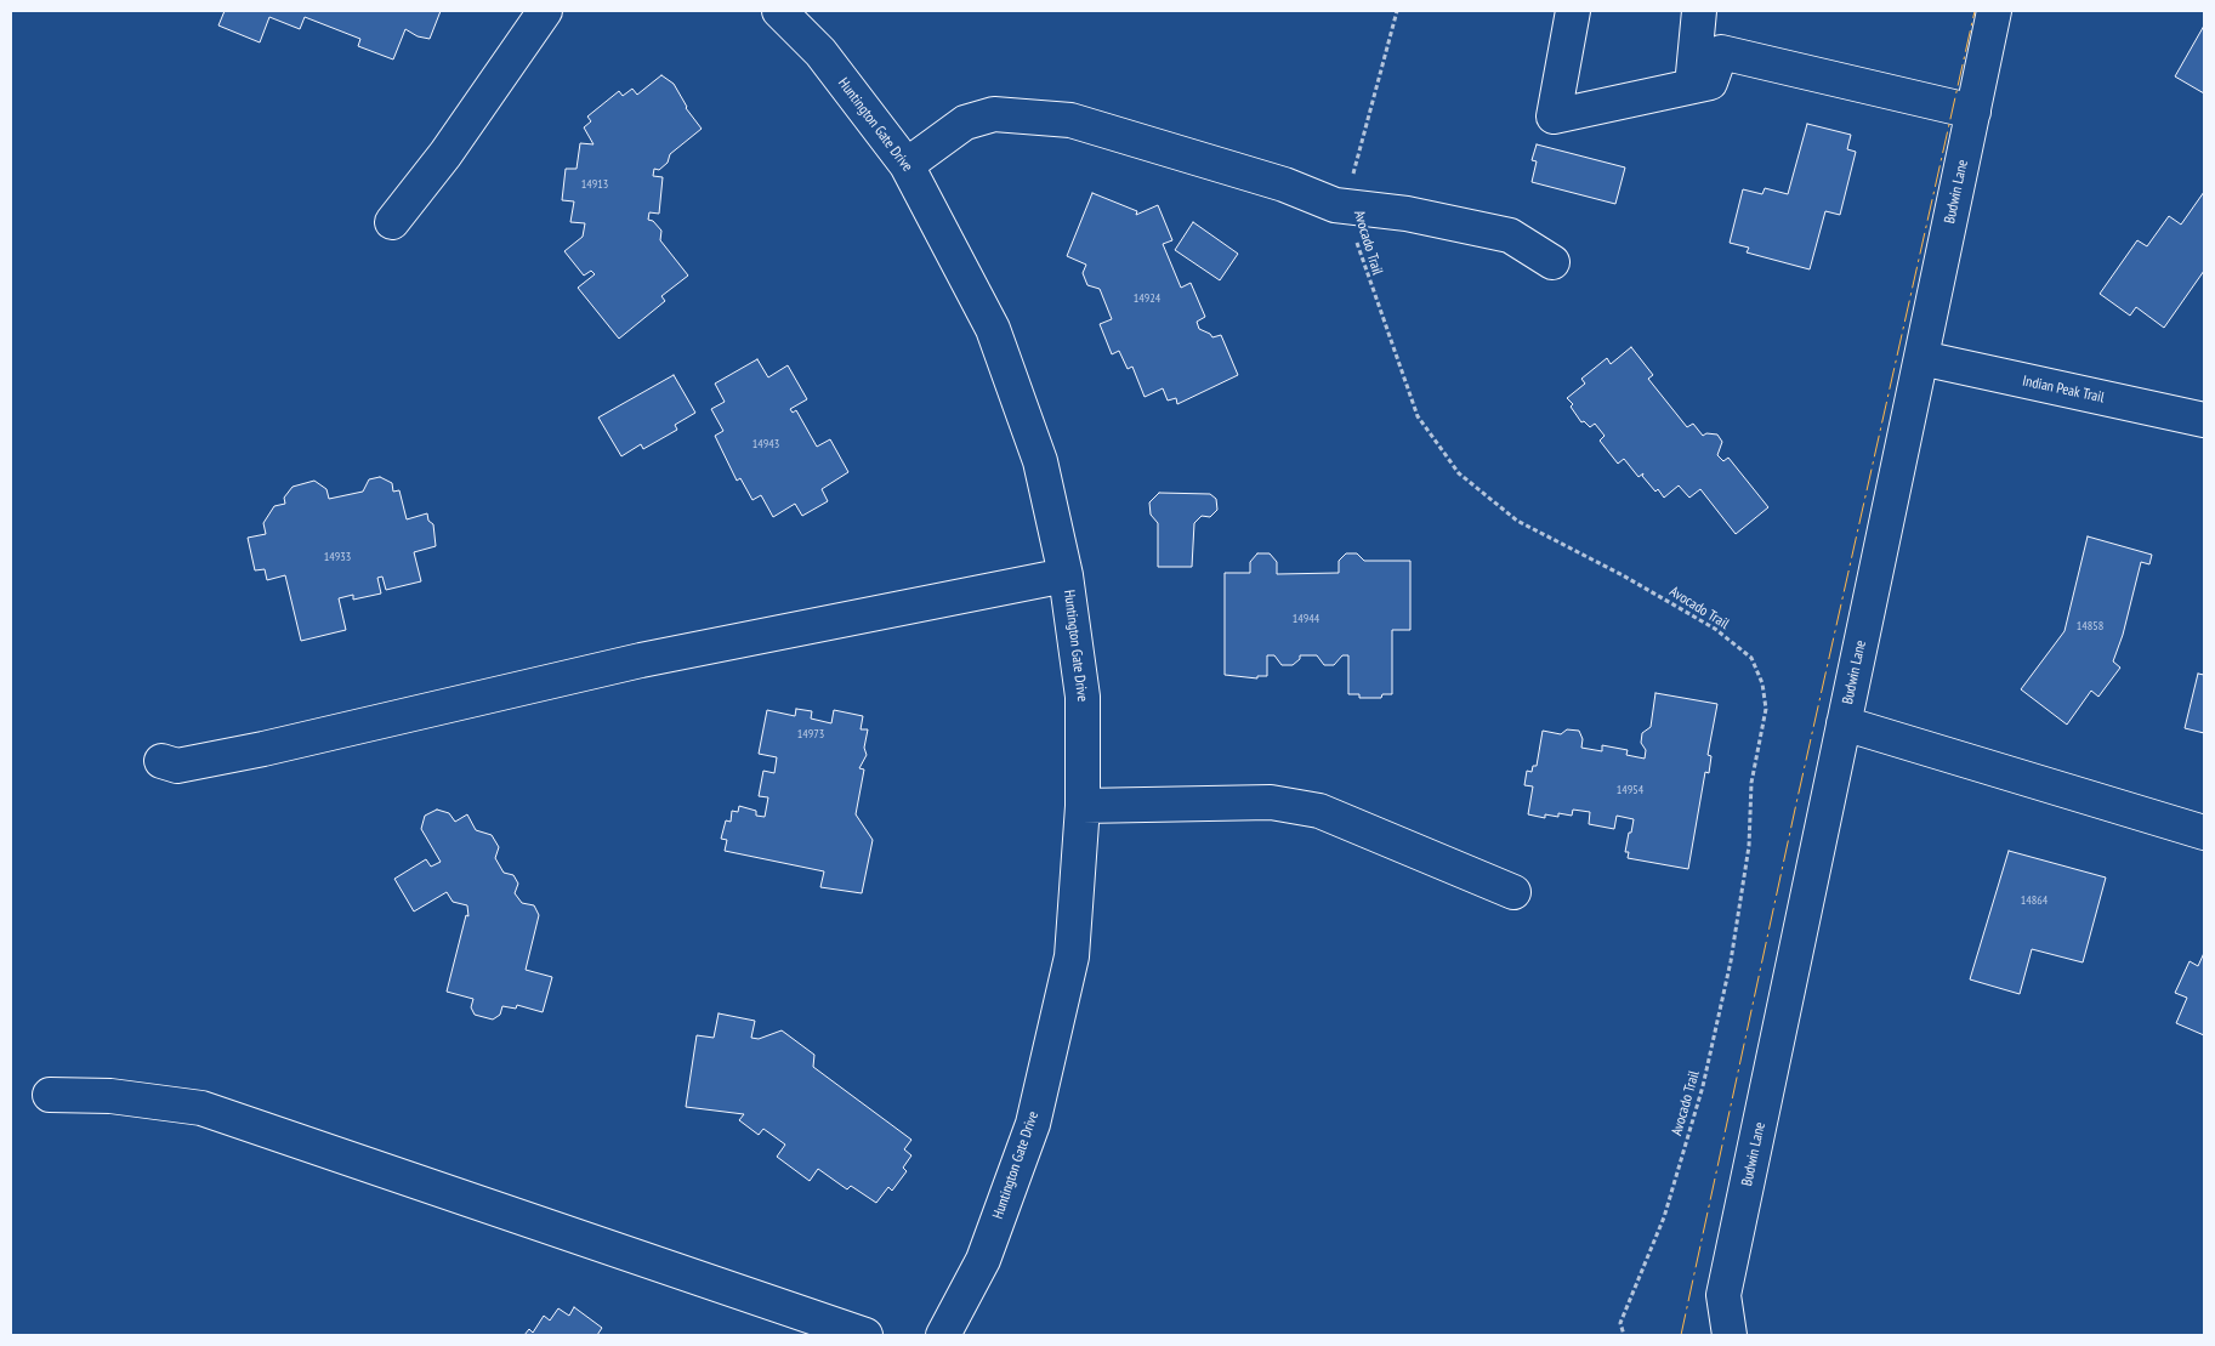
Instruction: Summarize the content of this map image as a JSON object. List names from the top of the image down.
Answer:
{
  "streets": {
    "street": ["Huntington Gate Drive", "Budwin Lane", "Indian Peak Trail"],
    "path": ["Avocado Trail"]
  },
  "crossings": [
    ["Budwin Lane", "Indian Peak Trail"]
  ],
  "house_numbers": [
    "14913",
    "14924",
    "14943",
    "14933",
    "14944",
    "14858",
    "14973",
    "14954",
    "14864"
  ]
}
